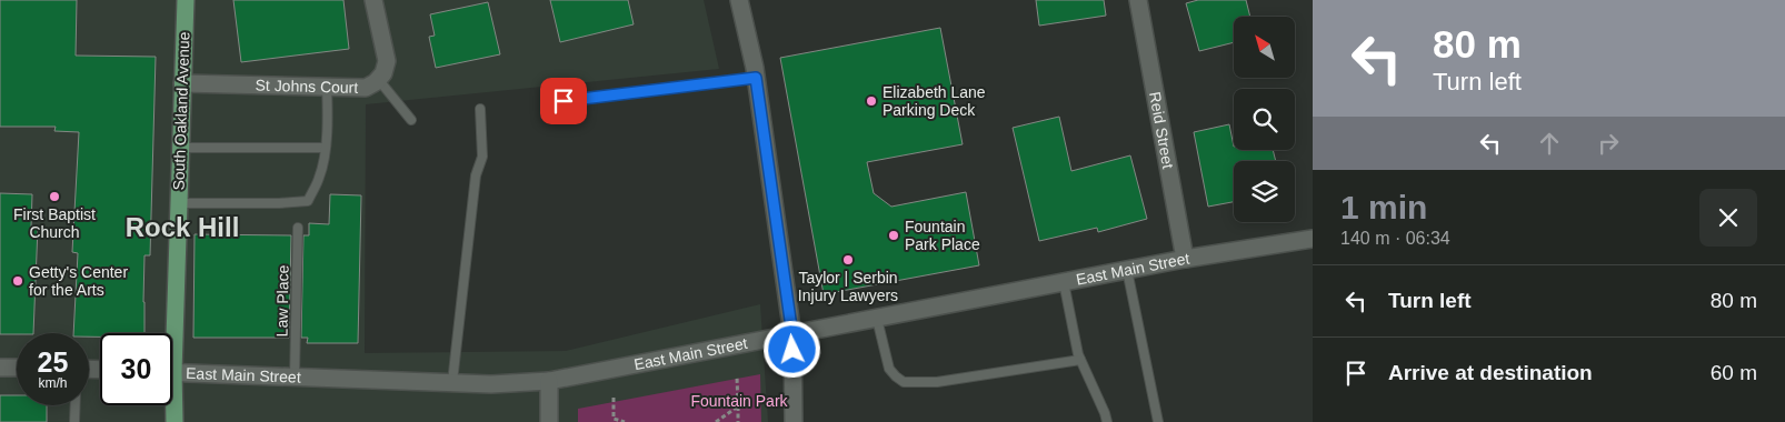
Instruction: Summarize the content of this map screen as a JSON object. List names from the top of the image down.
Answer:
{
  "streets": {
    "main road": ["South Oakland Avenue"],
    "street": ["St Johns Court", "Reid Street", "East Main Street"],
    "lane": ["Law Place"]
  },
  "crossings": [
    ["St Johns Court", "South Oakland Avenue"],
    ["Reid Street", "East Main Street"],
    ["East Main Street", "Law Place"]
  ],
  "districts": ["Rock Hill"],
  "parks": ["Fountain Park"],
  "places": [
    "Elizabeth Lane Parking Deck",
    "First Baptist Church",
    "Fountain Park Place",
    "Taylor | Serbin Injury Lawyers",
    "Getty's Center for the Arts"
  ],
  "north": "top left",
  "page": {
    "turn": ["80 m", "Turn left"],
    "heading": ["1 min", "140 m · 06:34"],
    "list": [
      {
        "name": "Turn left",
        "value": "80 m"
      },
      {
        "name": "Arrive at destination",
        "value": "60 m"
      }
    ],
    "speed": "25 km/h",
    "limit": "30"
  }
}
